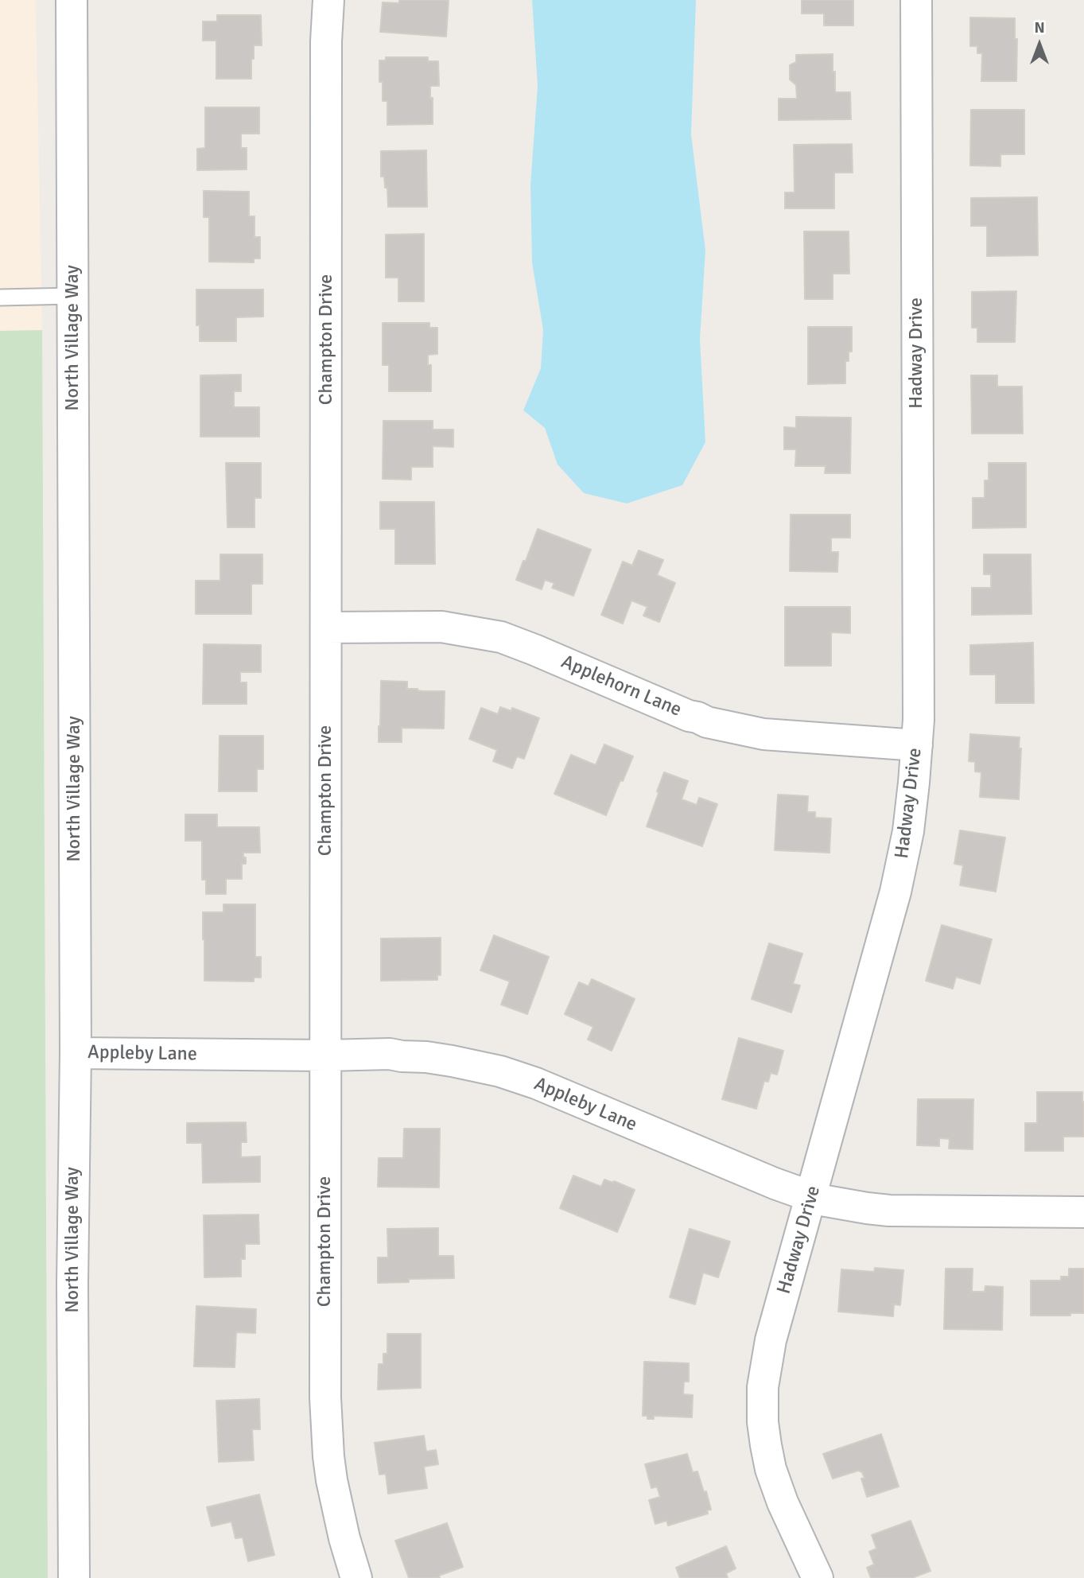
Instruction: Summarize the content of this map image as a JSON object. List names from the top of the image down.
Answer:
{
  "streets": {
    "street": [
      "North Village Way",
      "Champton Drive",
      "Hadway Drive",
      "Applehorn Lane",
      "Appleby Lane"
    ]
  },
  "crossings": [
    ["North Village Way", "Appleby Lane"],
    ["Champton Drive", "Applehorn Lane"],
    ["Champton Drive", "Appleby Lane"],
    ["Hadway Drive", "Applehorn Lane"],
    ["Hadway Drive", "Appleby Lane"]
  ],
  "north": "top"
}
